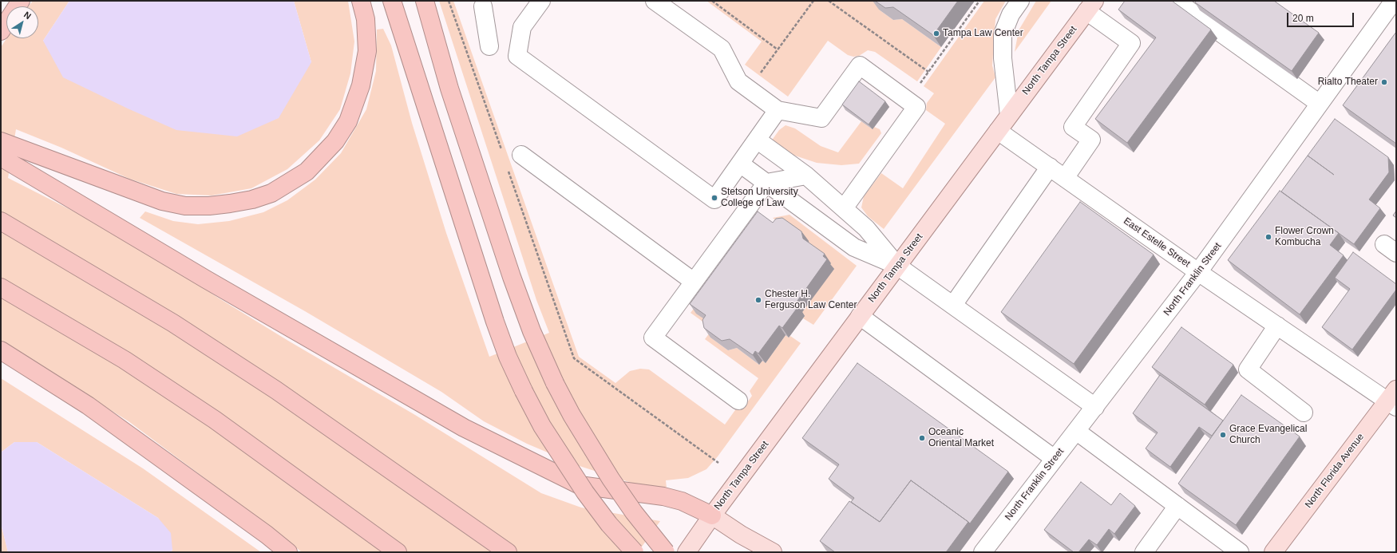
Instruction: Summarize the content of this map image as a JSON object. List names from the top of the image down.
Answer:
{
  "streets": {
    "main road": ["North Tampa Street", "North Florida Avenue"],
    "street": ["East Estelle Street", "North Franklin Street"]
  },
  "crossings": [
    ["North Tampa Street", "East Estelle Street"],
    ["East Estelle Street", "North Franklin Street"],
    ["East Estelle Street", "North Florida Avenue"]
  ],
  "places": [
    "Tampa Law Center",
    "Rialto Theater",
    "Stetson University College of Law",
    "Flower Crown Kombucha",
    "Chester H. Ferguson Law Center",
    "Grace Evangelical Church",
    "Oceanic Oriental Market"
  ],
  "scale_bar": "20 m",
  "north": "top right"
}
